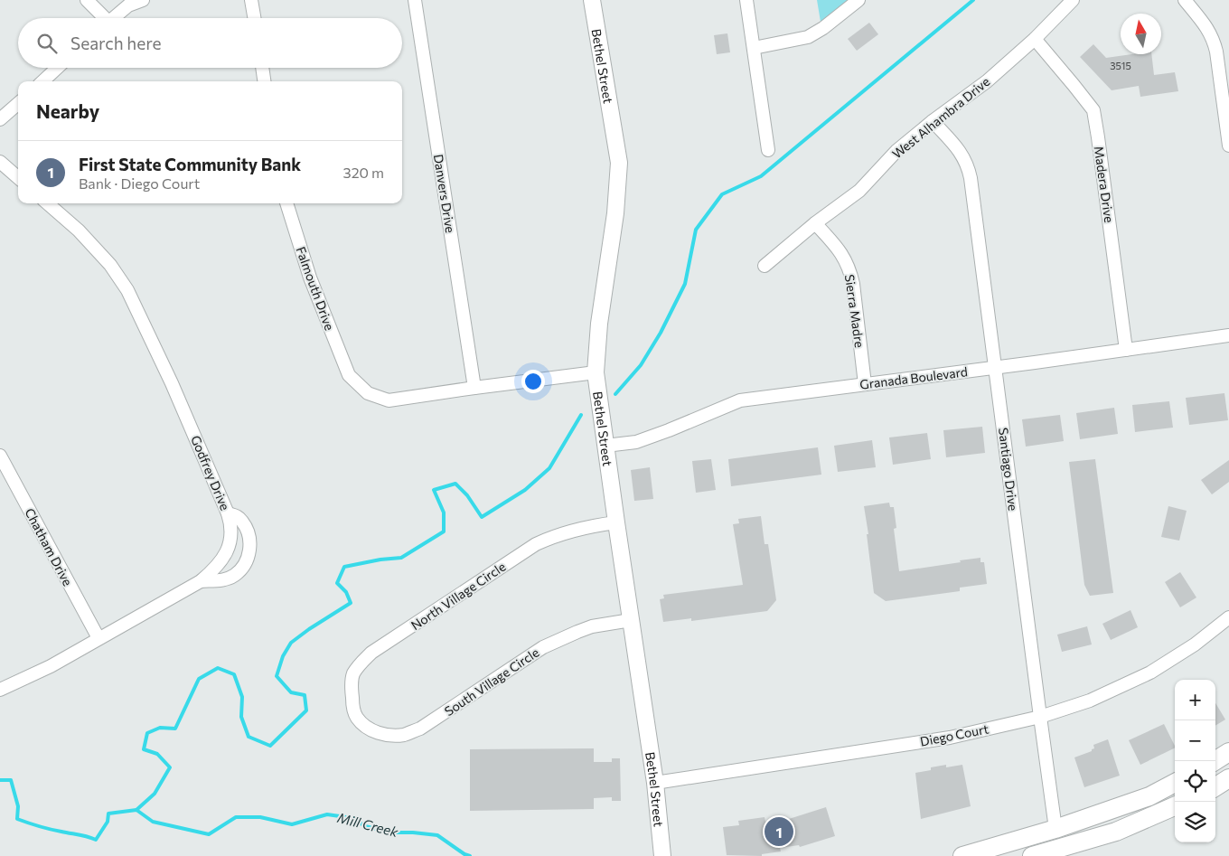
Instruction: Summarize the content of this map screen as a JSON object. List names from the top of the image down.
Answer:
{
  "streets": {
    "street": [
      "Bethel Street",
      "West Alhambra Drive",
      "Madera Drive",
      "Danvers Drive",
      "Falmouth Drive",
      "Sierra Madre",
      "Granada Boulevard",
      "Santiago Drive",
      "Godfrey Drive",
      "Chatham Drive",
      "North Village Circle",
      "South Village Circle",
      "Diego Court"
    ]
  },
  "crossings": [
    ["Bethel Street", "Granada Boulevard"],
    ["Bethel Street", "North Village Circle"],
    ["Bethel Street", "South Village Circle"],
    ["Bethel Street", "Diego Court"],
    ["West Alhambra Drive", "Madera Drive"],
    ["West Alhambra Drive", "Sierra Madre"],
    ["West Alhambra Drive", "Santiago Drive"],
    ["Madera Drive", "Granada Boulevard"],
    ["Danvers Drive", "Falmouth Drive"],
    ["Sierra Madre", "Granada Boulevard"],
    ["Granada Boulevard", "Santiago Drive"],
    ["Santiago Drive", "Diego Court"],
    ["Godfrey Drive", "Chatham Drive"],
    ["North Village Circle", "South Village Circle"]
  ],
  "water": ["Mill Creek"],
  "house_numbers": ["3515"],
  "north": "top",
  "page": {
    "search": "Search here",
    "heading": "Nearby",
    "list": [
      {
        "mark": "1",
        "name": "First State Community Bank",
        "note": "Bank · Diego Court",
        "value": "320 m"
      }
    ],
    "map_buttons": ["+", "−"],
    "pins": "1"
  }
}
